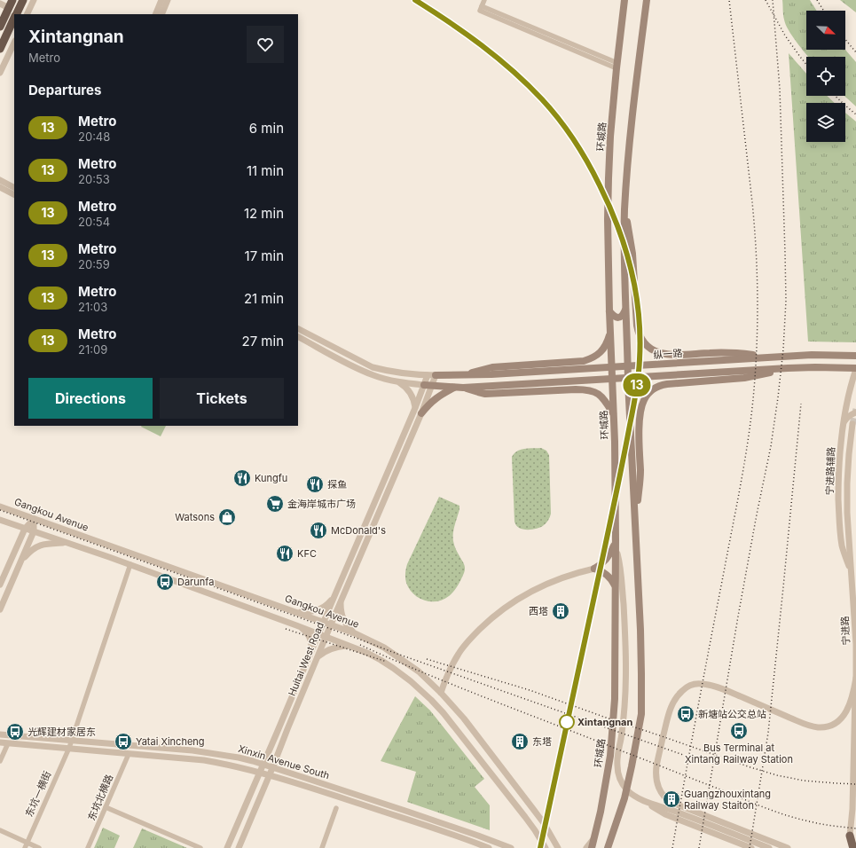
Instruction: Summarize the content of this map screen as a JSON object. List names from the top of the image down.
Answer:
{
  "streets": {
    "main road": ["环城路", "纵一路"],
    "street": [
      "宁进路辅路",
      "Gangkou Avenue",
      "宁进路",
      "Huitai West Road",
      "Xinxin Avenue South",
      "东坑一横街",
      "东坑北横路"
    ]
  },
  "crossings": [
    ["宁进路辅路", "宁进路"],
    ["Gangkou Avenue", "Huitai West Road"],
    ["Huitai West Road", "Xinxin Avenue South"],
    ["Xinxin Avenue South", "东坑一横街"],
    ["Xinxin Avenue South", "东坑北横路"]
  ],
  "places": {
    "restaurant": [
      "Kungfu",
      "探鱼",
      "McDonald's",
      "KFC"
    ],
    "supermarket": ["金海岸城市广场"],
    "shop": ["Watsons"],
    "bus stop": [
      "Darunfa",
      "新塘站公交总站",
      "Bus Terminal at Xintang Railway Station",
      "光辉建材家居东",
      "Yatai Xincheng"
    ],
    "building": ["西塔", "东塔", "Guangzhouxintang Railway Staiton"],
    "other": ["Xintangnan"]
  },
  "lines": ["metro line 13"],
  "north": "bottom right",
  "page": {
    "on_map": "13",
    "heading": [
      ["Xintangnan", "Metro"],
      "Departures"
    ],
    "list": [
      {
        "mark": "13",
        "name": "Metro",
        "note": "20:48",
        "value": "6 min"
      },
      {
        "mark": "13",
        "name": "Metro",
        "note": "20:53",
        "value": "11 min"
      },
      {
        "mark": "13",
        "name": "Metro",
        "note": "20:54",
        "value": "12 min"
      },
      {
        "mark": "13",
        "name": "Metro",
        "note": "20:59",
        "value": "17 min"
      },
      {
        "mark": "13",
        "name": "Metro",
        "note": "21:03",
        "value": "21 min"
      },
      {
        "mark": "13",
        "name": "Metro",
        "note": "21:09",
        "value": "27 min"
      }
    ],
    "buttons": ["Directions", "Tickets"]
  }
}
